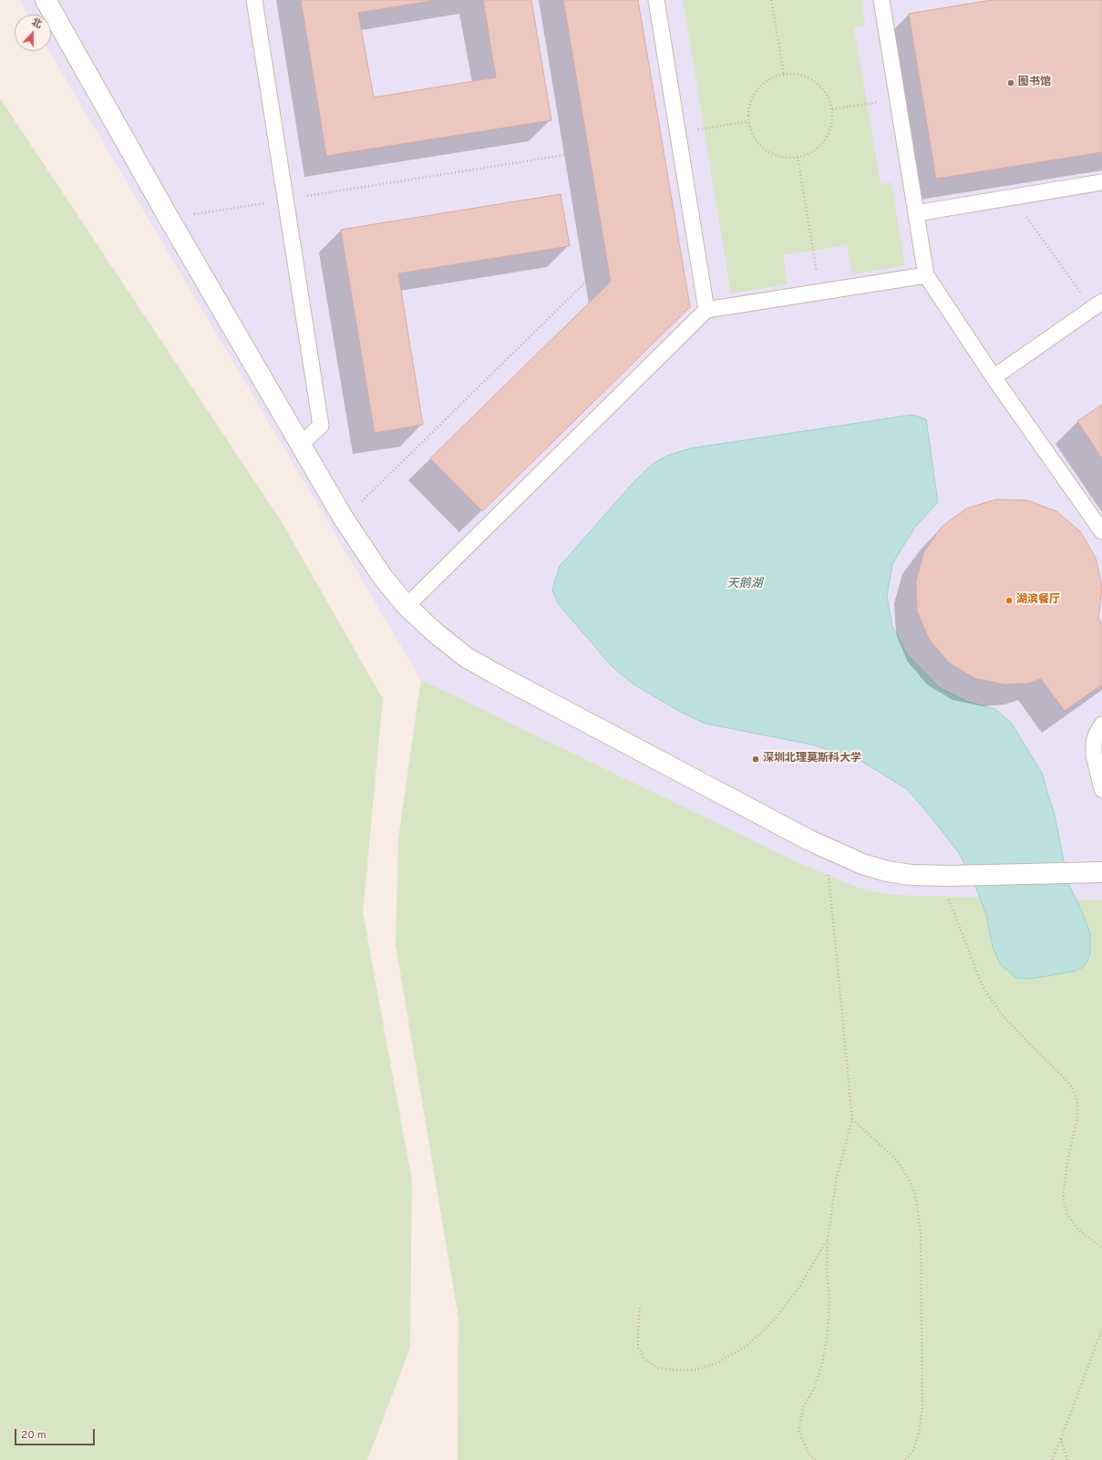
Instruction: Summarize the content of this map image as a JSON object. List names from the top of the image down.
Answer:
{
  "water": ["天鹅湖"],
  "places": ["图书馆", "湖滨餐厅", "深圳北理莫斯科大学"],
  "scale_bar": "20 m",
  "north": "top"
}
